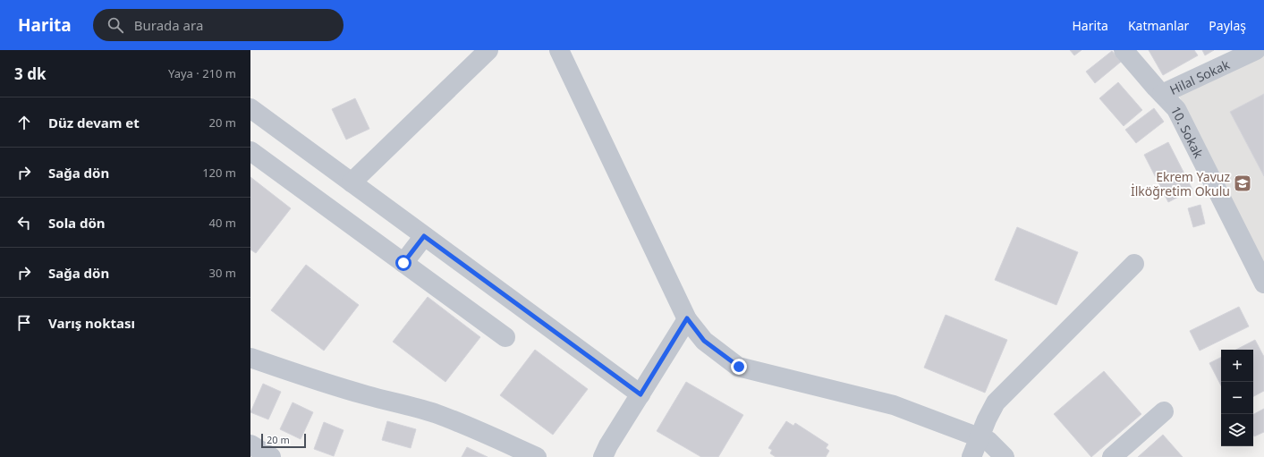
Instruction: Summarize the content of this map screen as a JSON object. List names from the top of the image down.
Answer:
{
  "streets": {
    "street": ["Hilal Sokak", "10. Sokak"]
  },
  "crossings": [
    ["Hilal Sokak", "10. Sokak"]
  ],
  "places": {
    "school or university": ["Ekrem Yavuz İlköğretim Okulu"]
  },
  "scale_bar": "20 m",
  "page": {
    "header": "Harita",
    "search": "Burada ara",
    "nav": ["Harita", "Katmanlar", "Paylaş"],
    "heading": ["3 dk", "Yaya · 210 m"],
    "list": [
      ["Düz devam et", "20 m"],
      ["Sağa dön", "120 m"],
      ["Sola dön", "40 m"],
      ["Sağa dön", "30 m"],
      "Varış noktası"
    ],
    "map_buttons": ["+", "−"],
    "scale": "20 m"
  }
}
